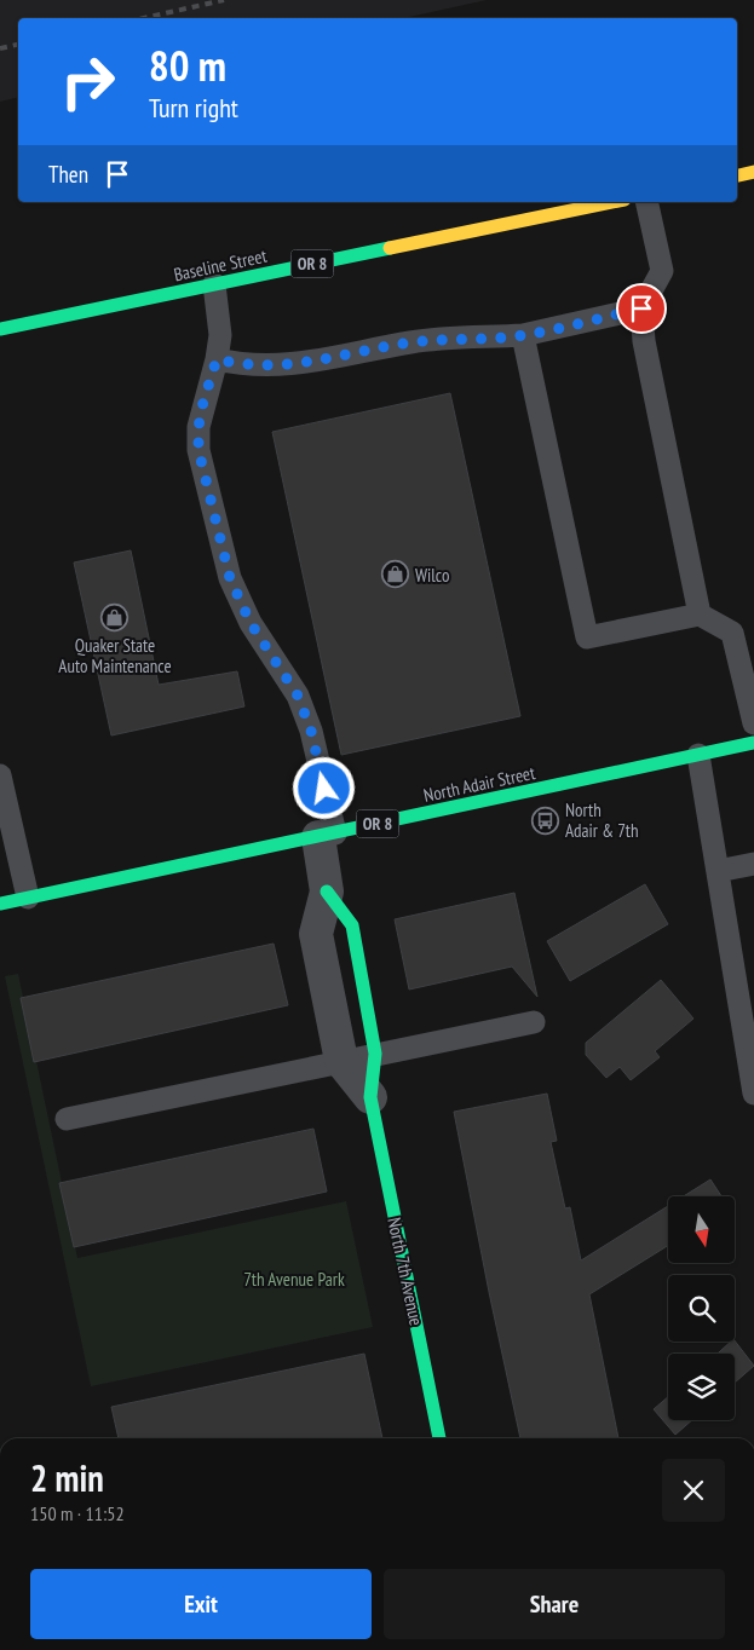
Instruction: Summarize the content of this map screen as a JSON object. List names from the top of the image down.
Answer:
{
  "streets": {
    "main road": [
      "OR 8",
      "Baseline Street",
      "North Adair Street",
      "North 7th Avenue"
    ]
  },
  "crossings": [
    ["North Adair Street", "North 7th Avenue"]
  ],
  "parks": ["7th Avenue Park"],
  "places": {
    "shop": ["Wilco", "Quaker State Auto Maintenance"],
    "bus stop": ["North Adair & 7th"]
  },
  "north": "bottom",
  "page": {
    "turn": ["80 m", "Turn right"],
    "then": "Then",
    "heading": ["2 min", "150 m · 11:52"],
    "buttons": ["Exit", "Share"]
  }
}
